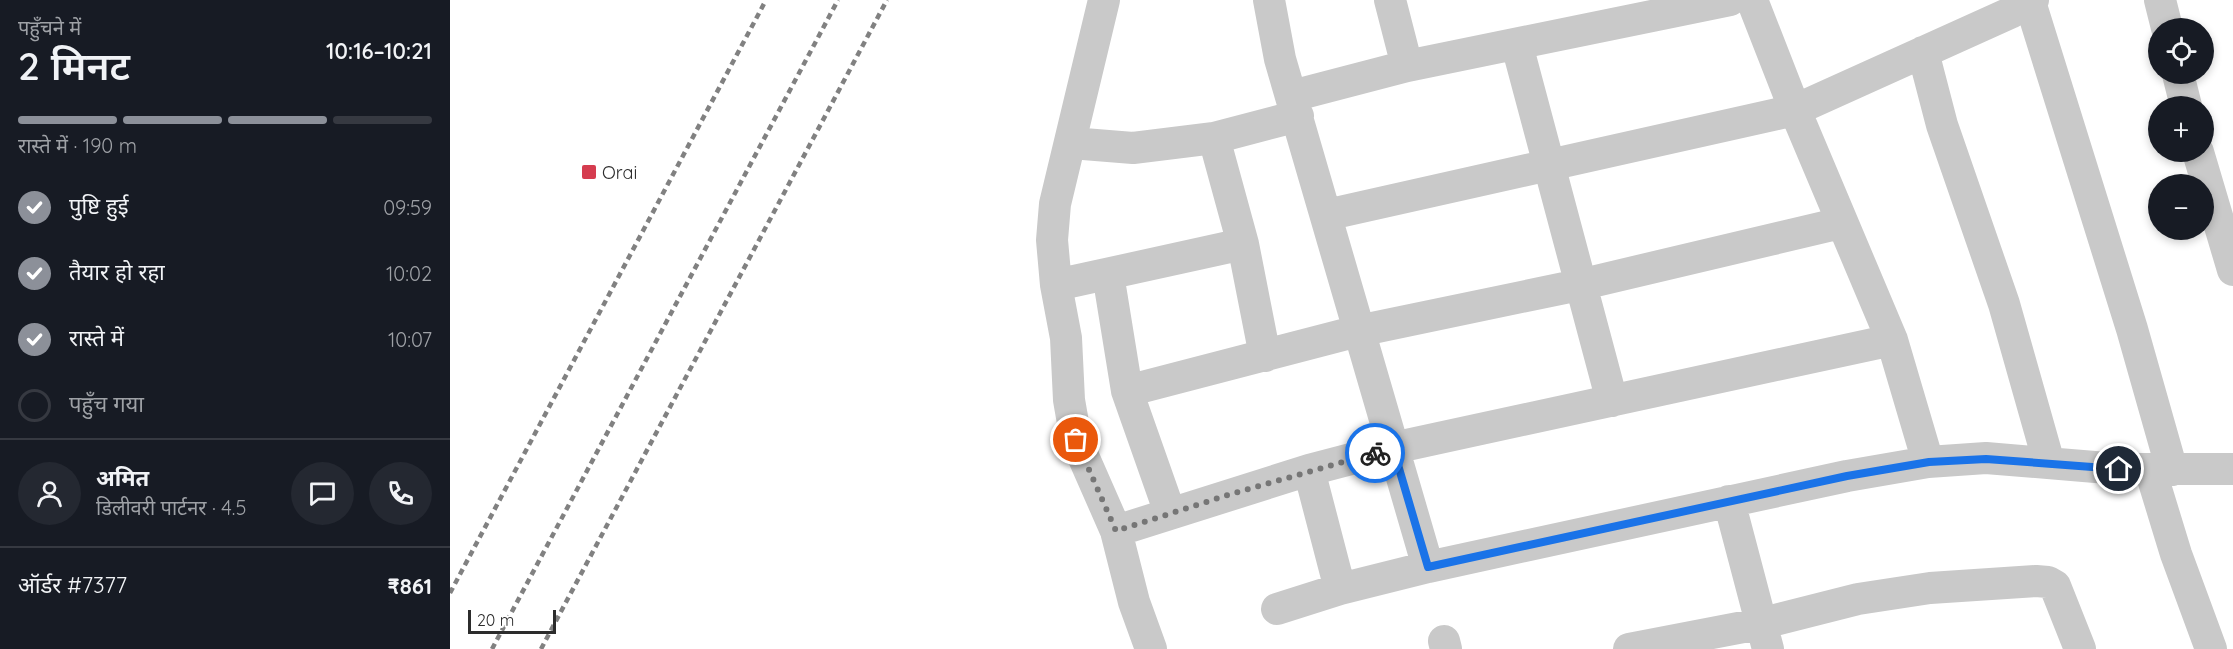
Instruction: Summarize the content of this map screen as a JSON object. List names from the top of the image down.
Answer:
{
  "places": {
    "transit": ["Orai"]
  },
  "scale_bar": "20 m",
  "page": {
    "heading": ["2 मिनट", "पहुँचने में", "10:16–10:21"],
    "panel": [
      "अमित",
      "डिलीवरी पार्टनर · 4.5",
      "ऑर्डर #7377",
      "₹861"
    ],
    "map_buttons": ["+", "−"],
    "bar": "रास्ते में · 190 m",
    "list": [
      ["पुष्टि हुई", "09:59"],
      ["तैयार हो रहा", "10:02"],
      ["रास्ते में", "10:07"],
      "पहुँच गया"
    ],
    "scale": "20 m"
  }
}
